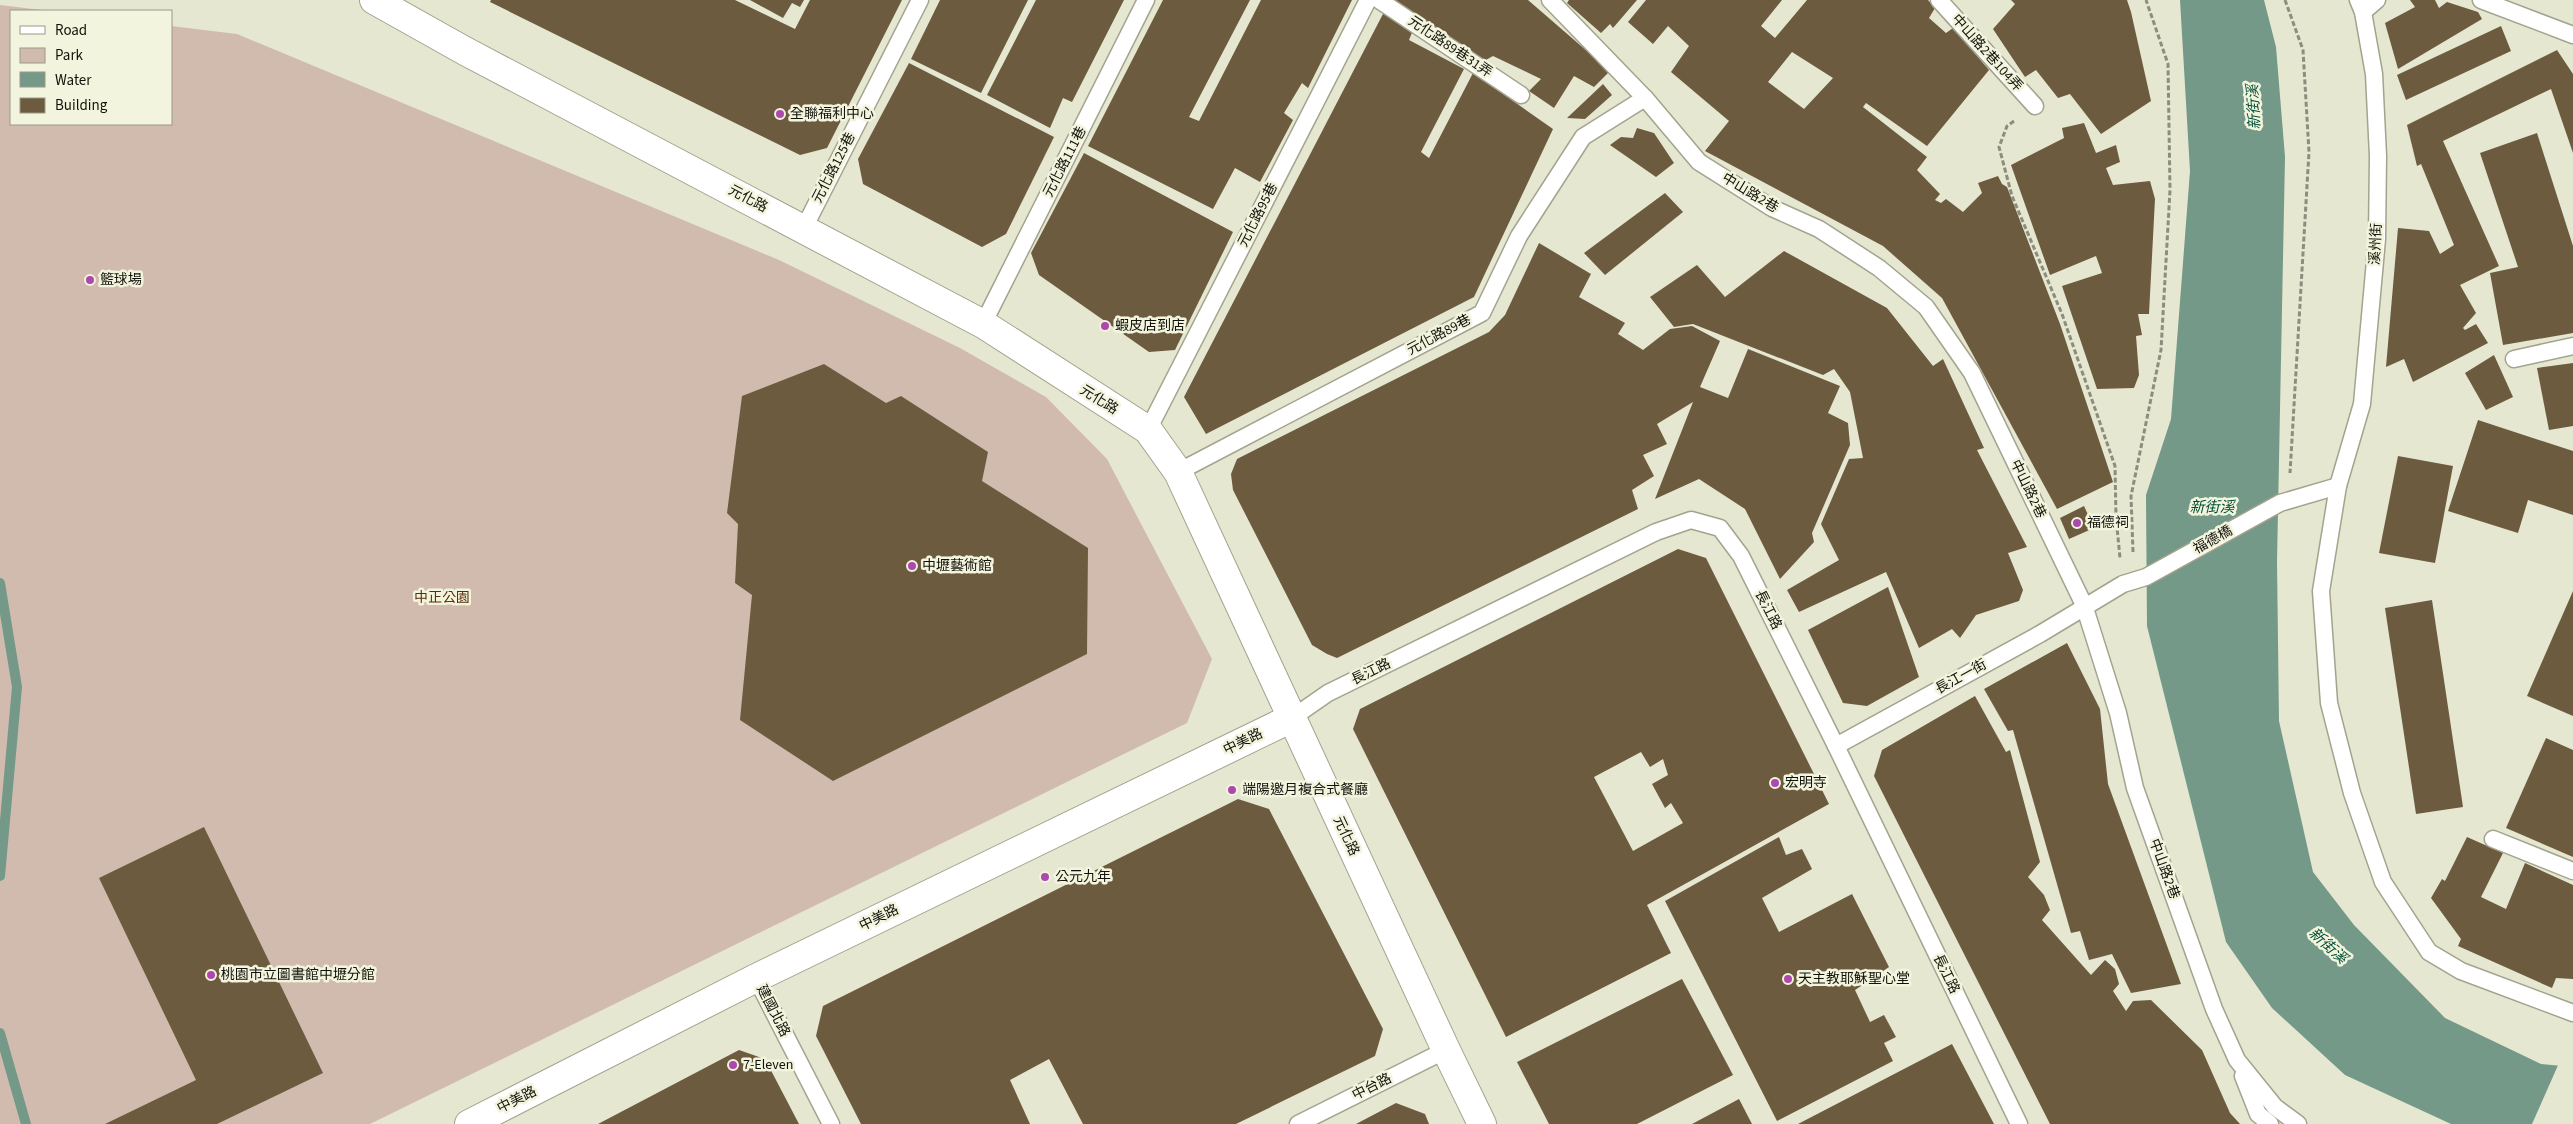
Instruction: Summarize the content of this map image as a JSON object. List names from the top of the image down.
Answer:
{
  "streets": {
    "street": ["元化路", "中美路"],
    "lane": [
      "元化路89巷31弄",
      "中山路2巷104弄",
      "元化路111巷",
      "元化路125巷",
      "中山路2巷",
      "元化路95巷",
      "溪州街",
      "元化路89巷",
      "福德橋",
      "長江路",
      "長江一街",
      "建國北路",
      "中台路"
    ]
  },
  "crossings": [
    ["元化路111巷", "元化路"],
    ["元化路125巷", "元化路"],
    ["中山路2巷", "元化路89巷"],
    ["中山路2巷", "福德橋"],
    ["中山路2巷", "長江一街"],
    ["元化路", "元化路95巷"],
    ["元化路", "元化路89巷"],
    ["元化路", "長江路"],
    ["元化路", "中美路"],
    ["元化路", "中台路"],
    ["溪州街", "福德橋"],
    ["福德橋", "長江一街"],
    ["長江路", "長江一街"],
    ["長江路", "中美路"],
    ["中美路", "建國北路"]
  ],
  "water": ["新街溪"],
  "parks": ["中正公園"],
  "places": [
    "全聯福利中心",
    "籃球場",
    "蝦皮店到店",
    "福德祠",
    "中壢藝術館",
    "宏明寺",
    "端陽邀月複合式餐廳",
    "公元九年",
    "桃園市立圖書館中壢分館",
    "天主教耶穌聖心堂",
    "7-Eleven"
  ],
  "legend": [
    "Road",
    "Park",
    "Water",
    "Building"
  ]
}
